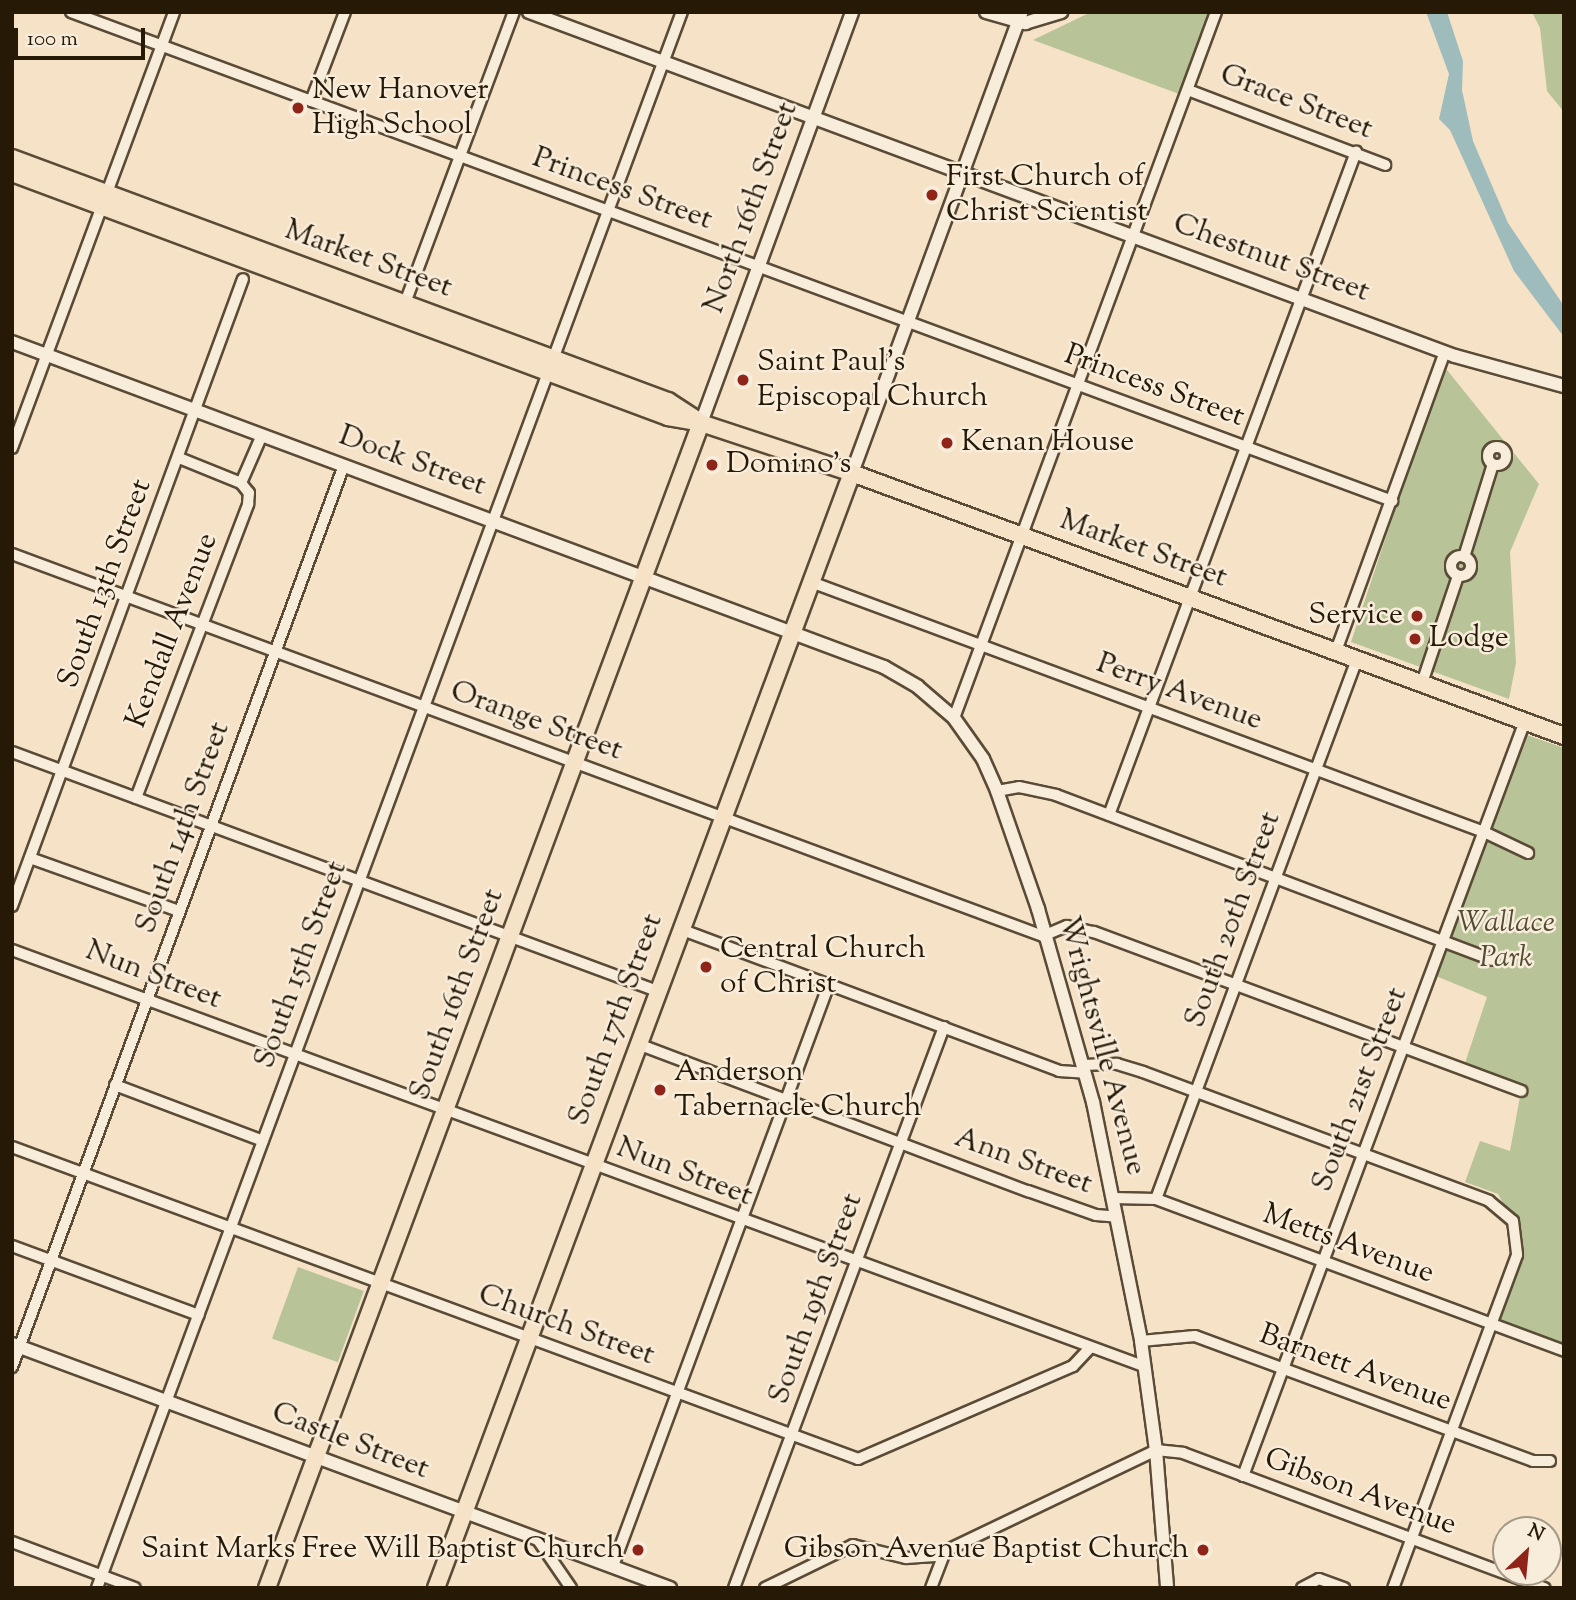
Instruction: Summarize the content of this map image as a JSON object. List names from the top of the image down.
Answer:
{
  "streets": {
    "main road": ["Market Street", "South 16th Street", "South 17th Street"],
    "street": [
      "Grace Street",
      "Princess Street",
      "North 16th Street",
      "Chestnut Street",
      "Dock Street",
      "South 13th Street",
      "Kendall Avenue",
      "Perry Avenue",
      "Orange Street",
      "South 14th Street",
      "South 20th Street",
      "South 15th Street",
      "Nun Street",
      "Wrightsville Avenue",
      "South 21st Street",
      "Ann Street",
      "Metts Avenue",
      "South 19th Street",
      "Church Street",
      "Barnett Avenue",
      "Castle Street",
      "Gibson Avenue"
    ]
  },
  "crossings": [
    ["Princess Street", "North 16th Street"],
    ["Princess Street", "South 15th Street"],
    ["North 16th Street", "Chestnut Street"],
    ["North 16th Street", "Market Street"],
    ["North 16th Street", "South 16th Street"],
    ["Chestnut Street", "South 15th Street"],
    ["Market Street", "South 20th Street"],
    ["Market Street", "South 15th Street"],
    ["Market Street", "South 16th Street"],
    ["Market Street", "South 17th Street"],
    ["Market Street", "South 21st Street"],
    ["Dock Street", "South 13th Street"],
    ["Dock Street", "Kendall Avenue"],
    ["Dock Street", "South 14th Street"],
    ["Dock Street", "South 15th Street"],
    ["Dock Street", "South 16th Street"],
    ["Dock Street", "South 17th Street"],
    ["Dock Street", "Wrightsville Avenue"],
    ["South 13th Street", "Orange Street"],
    ["Kendall Avenue", "Orange Street"],
    ["Perry Avenue", "South 20th Street"],
    ["Perry Avenue", "South 17th Street"],
    ["Perry Avenue", "South 21st Street"],
    ["Orange Street", "South 14th Street"],
    ["Orange Street", "South 15th Street"],
    ["Orange Street", "South 16th Street"],
    ["Orange Street", "South 17th Street"],
    ["Orange Street", "Wrightsville Avenue"],
    ["South 14th Street", "Nun Street"],
    ["South 14th Street", "Church Street"],
    ["South 14th Street", "Castle Street"],
    ["South 20th Street", "Metts Avenue"],
    ["South 15th Street", "Nun Street"],
    ["South 15th Street", "Church Street"],
    ["South 15th Street", "Castle Street"],
    ["Nun Street", "South 16th Street"],
    ["Nun Street", "South 17th Street"],
    ["Nun Street", "Wrightsville Avenue"],
    ["Nun Street", "South 19th Street"],
    ["Nun Street", "Church Street"],
    ["South 16th Street", "Church Street"],
    ["South 16th Street", "Castle Street"],
    ["South 17th Street", "Wrightsville Avenue"],
    ["South 17th Street", "Ann Street"],
    ["South 17th Street", "Church Street"],
    ["South 17th Street", "Castle Street"],
    ["Wrightsville Avenue", "Ann Street"],
    ["Wrightsville Avenue", "Metts Avenue"],
    ["Wrightsville Avenue", "Barnett Avenue"],
    ["Wrightsville Avenue", "Gibson Avenue"],
    ["South 21st Street", "Metts Avenue"],
    ["South 21st Street", "Barnett Avenue"],
    ["South 21st Street", "Gibson Avenue"],
    ["Ann Street", "South 19th Street"],
    ["South 19th Street", "Church Street"]
  ],
  "parks": ["Wallace Park"],
  "places": [
    "New Hanover High School",
    "First Church of Christ Scientist",
    "Saint Paul's Episcopal Church",
    "Kenan House",
    "Domino's",
    "Service",
    "Lodge",
    "Central Church of Christ",
    "Anderson Tabernacle Church",
    "Saint Marks Free Will Baptist Church",
    "Gibson Avenue Baptist Church"
  ],
  "scale_bar": "100 m",
  "north": "top right"
}
